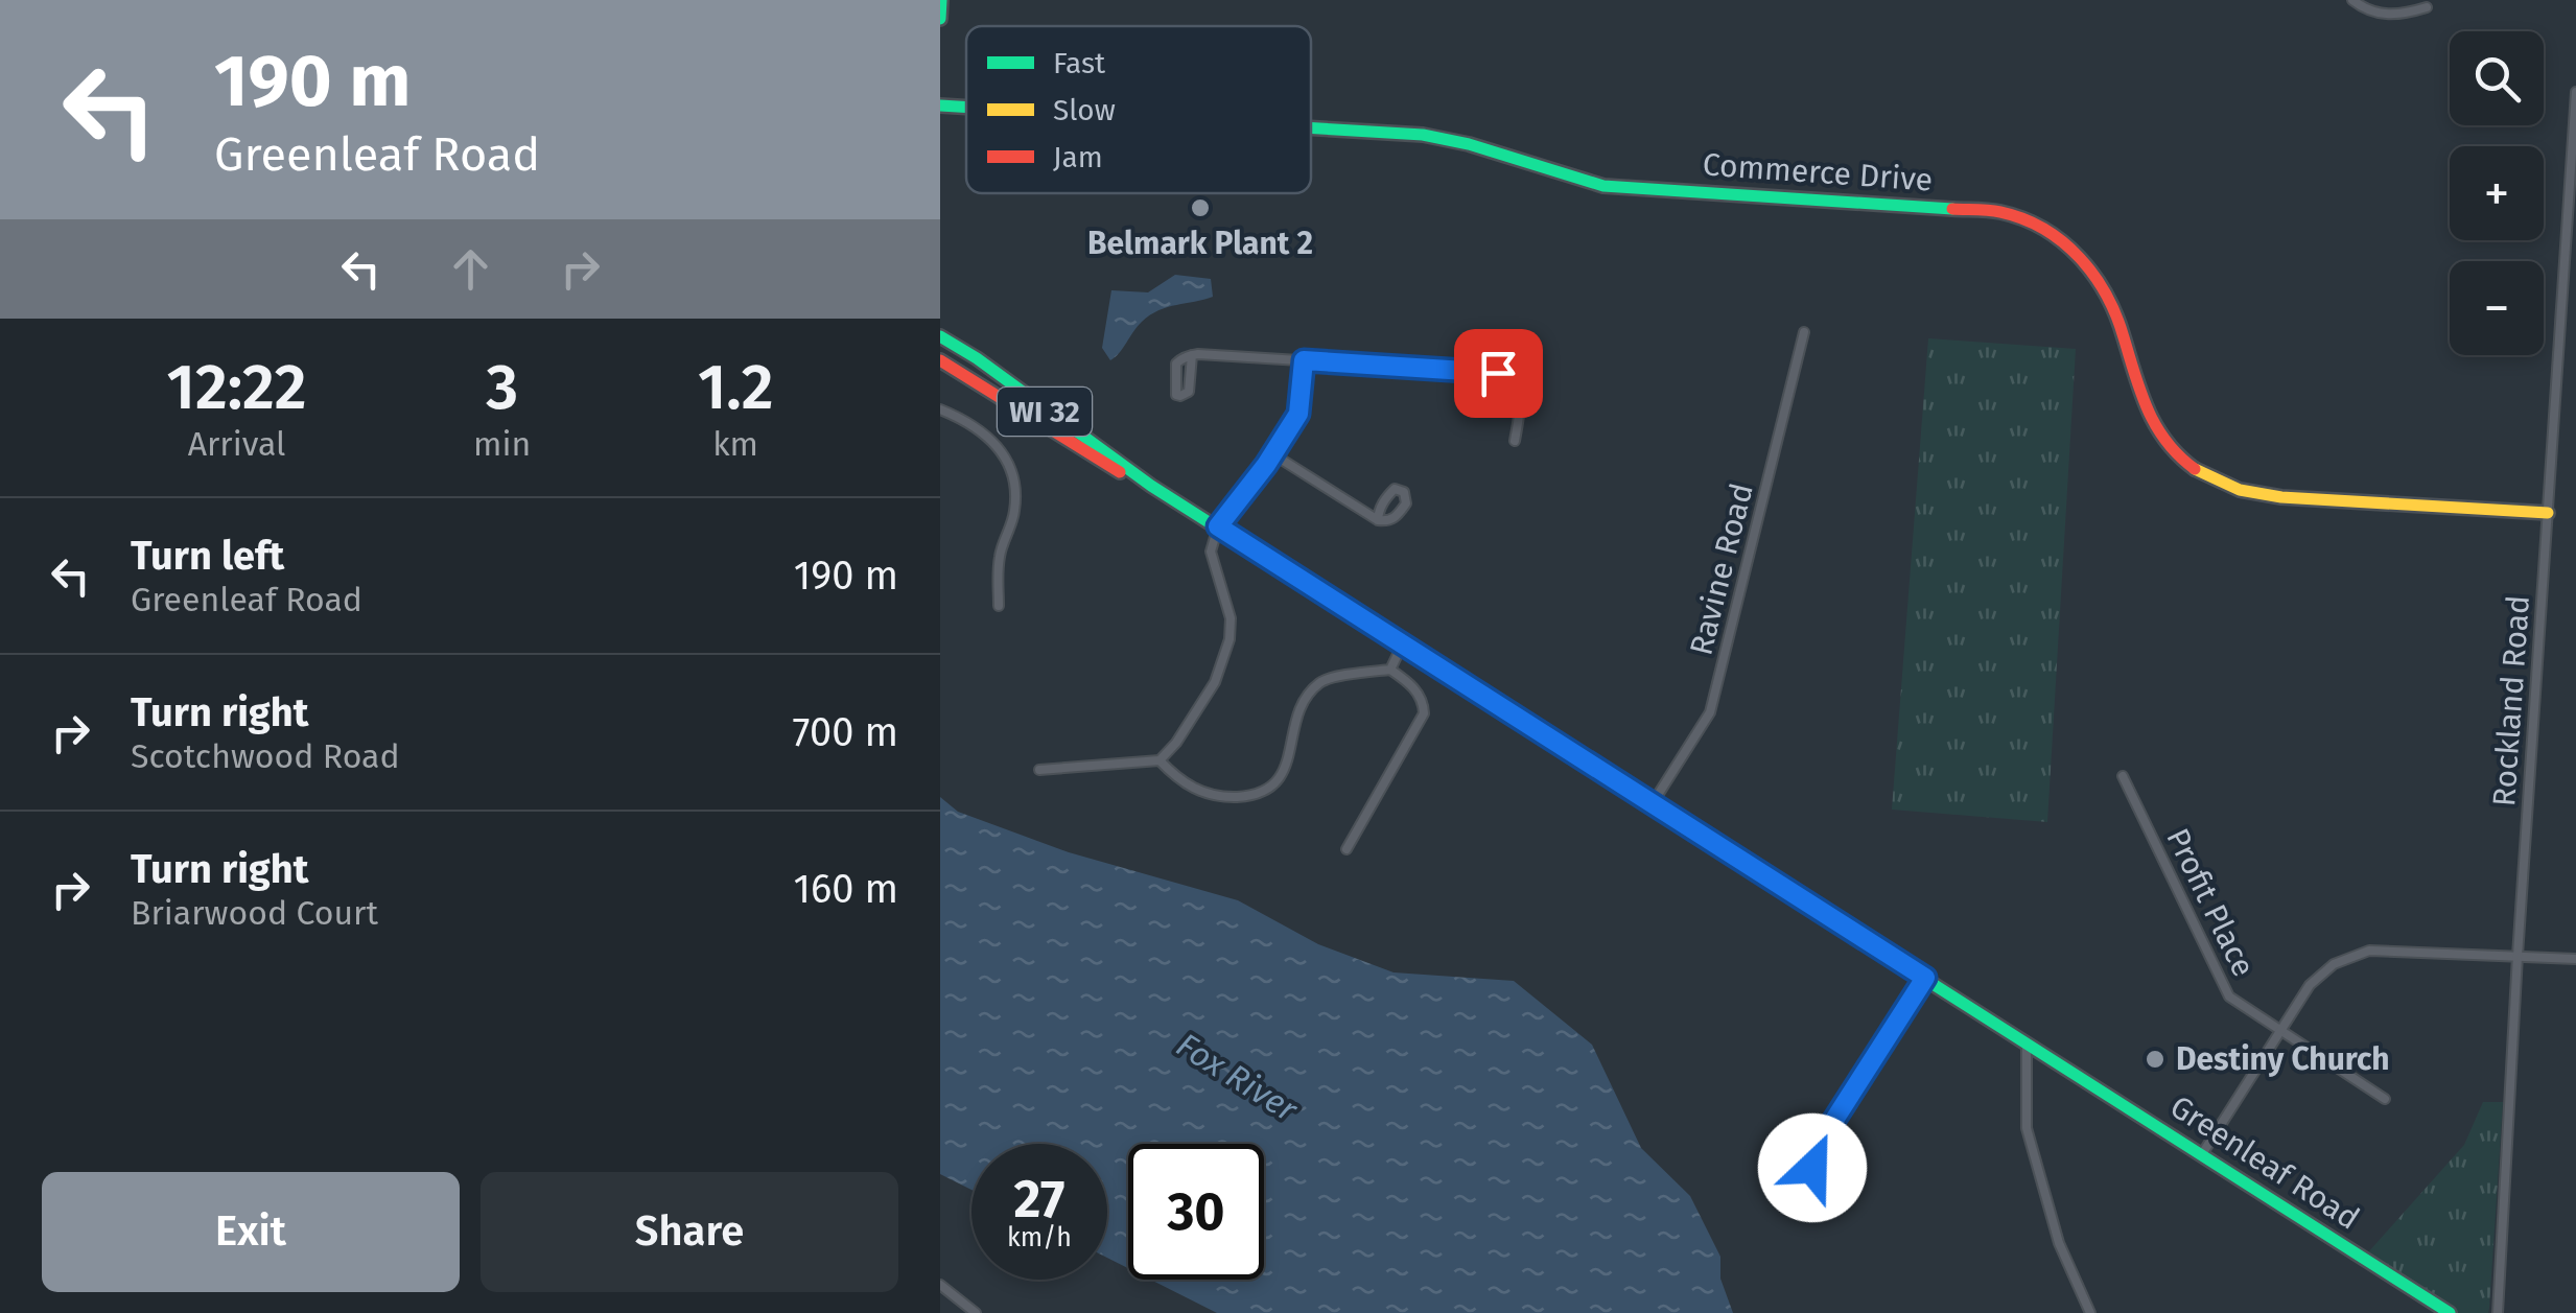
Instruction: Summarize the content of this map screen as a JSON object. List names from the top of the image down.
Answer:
{
  "streets": {
    "main road": ["Commerce Drive", "WI 32", "Greenleaf Road"],
    "street": ["Ravine Road", "Rockland Road", "Profit Place"]
  },
  "crossings": [
    ["Commerce Drive", "Rockland Road"],
    ["Ravine Road", "Greenleaf Road"]
  ],
  "water": ["Fox River"],
  "places": ["Belmark Plant 2", "Destiny Church"],
  "legend": ["Fast", "Slow", "Jam"],
  "page": {
    "turn": ["190 m", "Greenleaf Road"],
    "map_buttons": ["+", "−"],
    "eta": [
      "12:22",
      "Arrival",
      "3",
      "min",
      "1.2",
      "km"
    ],
    "list": [
      {
        "name": "Turn left",
        "note": "Greenleaf Road",
        "value": "190 m"
      },
      {
        "name": "Turn right",
        "note": "Scotchwood Road",
        "value": "700 m"
      },
      {
        "name": "Turn right",
        "note": "Briarwood Court",
        "value": "160 m"
      }
    ],
    "speed": "27 km/h",
    "limit": "30",
    "buttons": ["Exit", "Share"]
  }
}
